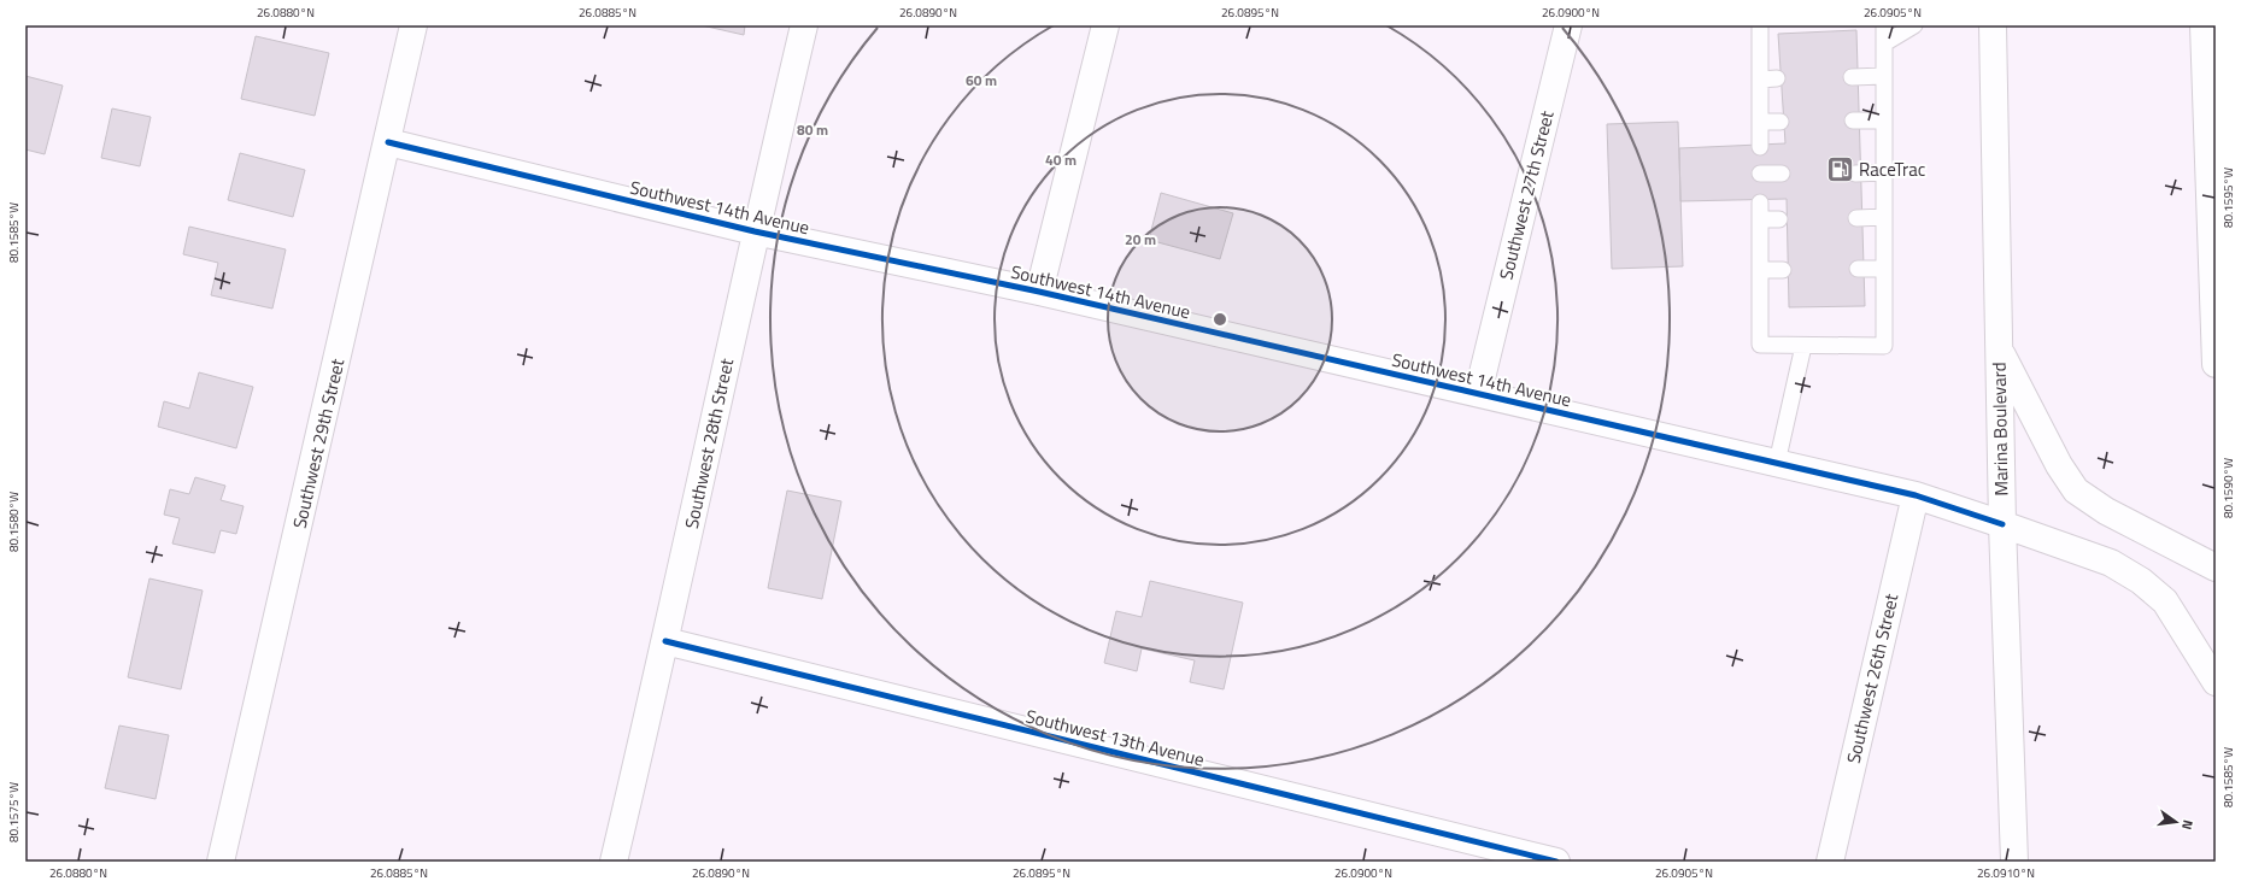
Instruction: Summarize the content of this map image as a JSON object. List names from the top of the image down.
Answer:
{
  "streets": {
    "street": [
      "Southwest 27th Street",
      "Southwest 14th Avenue",
      "Marina Boulevard",
      "Southwest 29th Street",
      "Southwest 28th Street",
      "Southwest 26th Street",
      "Southwest 13th Avenue"
    ]
  },
  "crossings": [
    ["Southwest 27th Street", "Southwest 14th Avenue"],
    ["Southwest 14th Avenue", "Marina Boulevard"],
    ["Southwest 14th Avenue", "Southwest 29th Street"],
    ["Southwest 14th Avenue", "Southwest 28th Street"],
    ["Southwest 14th Avenue", "Southwest 26th Street"],
    ["Southwest 28th Street", "Southwest 13th Avenue"]
  ],
  "places": {
    "fuel station": ["RaceTrac"]
  },
  "north": "right",
  "coordinates": [
    "26.0880°N",
    "26.0885°N",
    "26.0890°N",
    "26.0895°N",
    "26.0900°N",
    "26.0905°N",
    "80.1595°W",
    "80.1585°W",
    "80.1590°W",
    "80.1580°W",
    "80.1575°W",
    "26.0910°N"
  ],
  "rings": [
    "60 m",
    "80 m",
    "40 m",
    "20 m"
  ]
}
